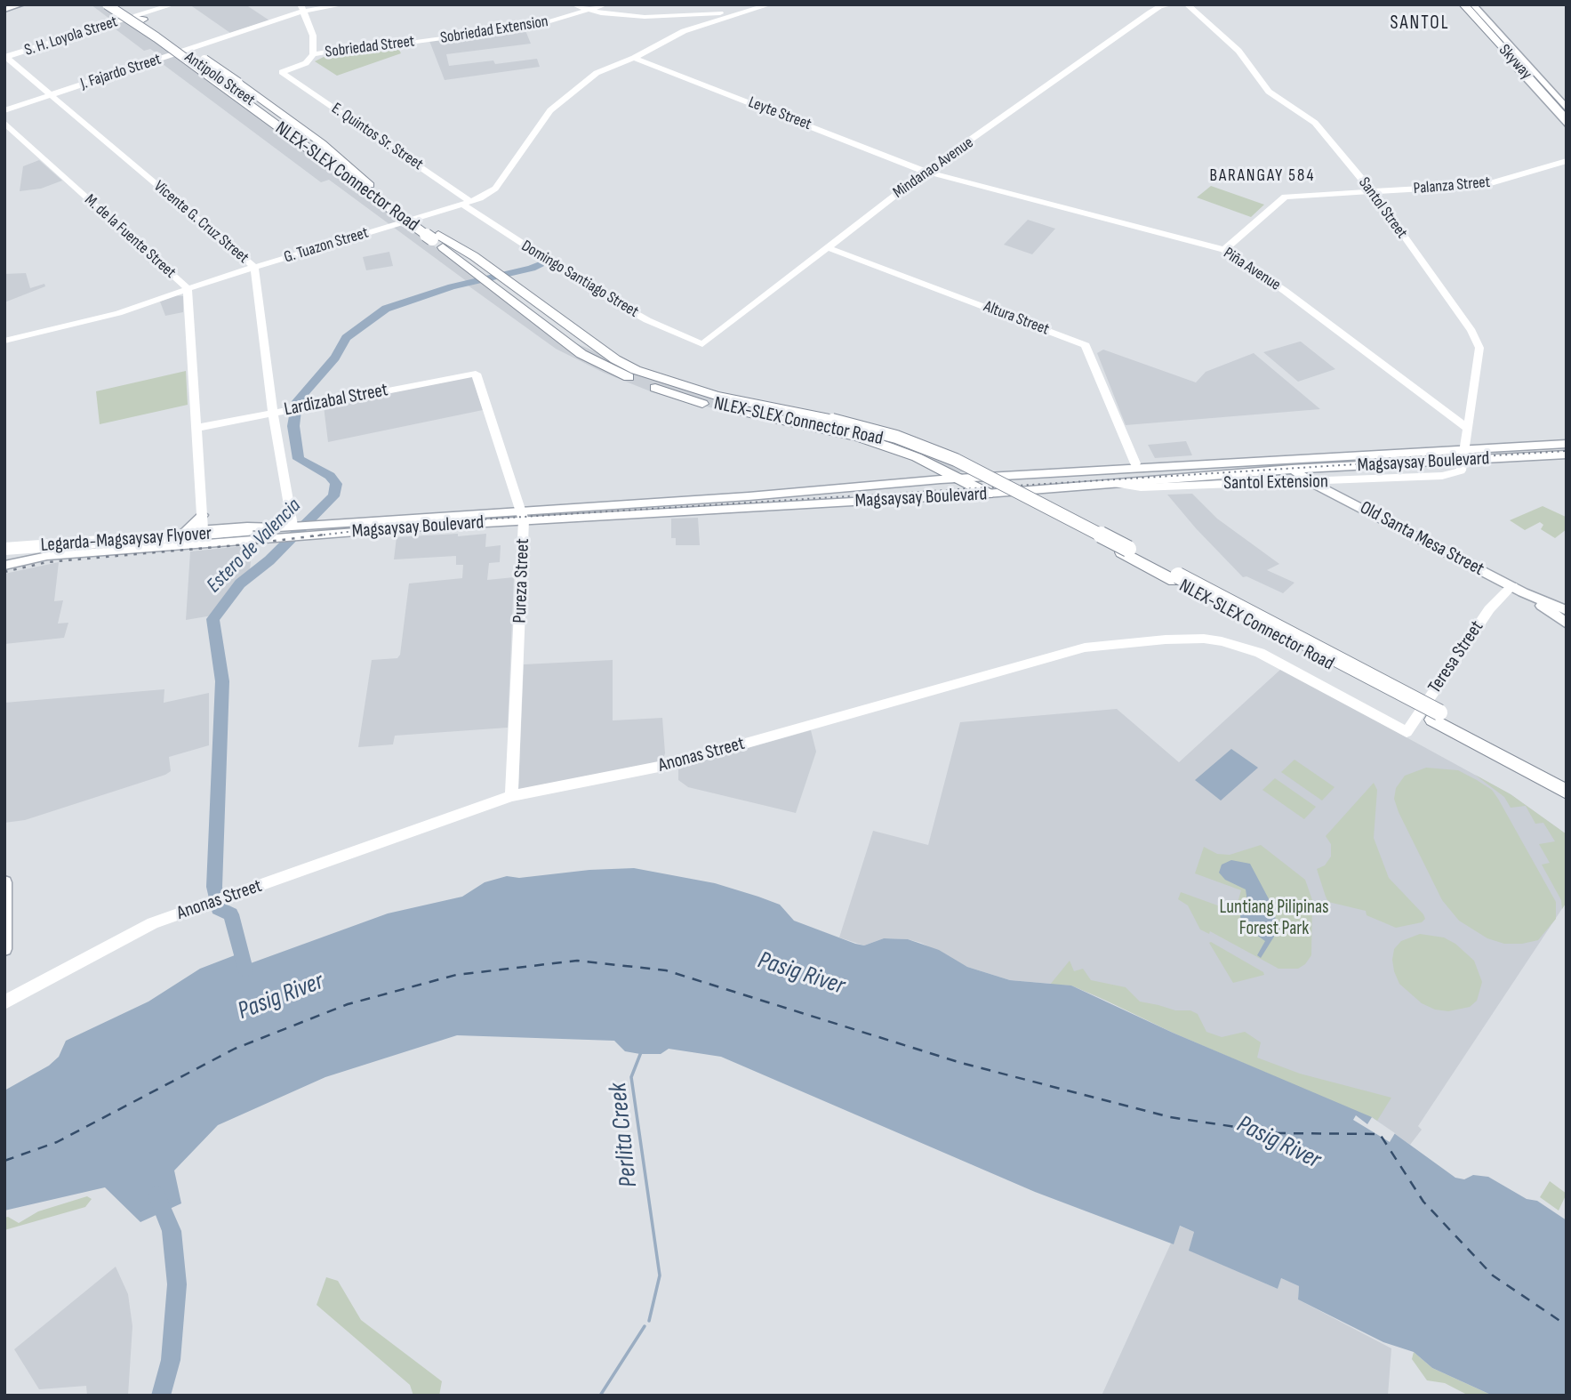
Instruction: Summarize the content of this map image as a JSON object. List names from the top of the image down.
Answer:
{
  "streets": {
    "highway": ["Skyway", "NLEX-SLEX Connector Road"],
    "street": [
      "Sobriedad Extension",
      "S. H. Loyola Street",
      "Sobriedad Street",
      "J. Fajardo Street",
      "Antipolo Street",
      "Leyte Street",
      "E. Quintos Sr. Street",
      "Mindanao Avenue",
      "Palanza Street",
      "Santol Street",
      "Vicente G. Cruz Street",
      "M. de la Fuente Street",
      "G. Tuazon Street",
      "Piña Avenue",
      "Domingo Santiago Street",
      "Altura Street",
      "Lardizabal Street",
      "Magsaysay Boulevard",
      "Santol Extension",
      "Old Santa Mesa Street",
      "Legarda-Magsaysay Flyover",
      "Pureza Street",
      "Teresa Street",
      "Anonas Street"
    ]
  },
  "crossings": [
    ["Sobriedad Extension", "Sobriedad Street"],
    ["S. H. Loyola Street", "Antipolo Street"],
    ["S. H. Loyola Street", "Vicente G. Cruz Street"],
    ["Sobriedad Street", "E. Quintos Sr. Street"],
    ["J. Fajardo Street", "Antipolo Street"],
    ["J. Fajardo Street", "Vicente G. Cruz Street"],
    ["Antipolo Street", "NLEX-SLEX Connector Road"],
    ["Antipolo Street", "G. Tuazon Street"],
    ["Leyte Street", "Mindanao Avenue"],
    ["Leyte Street", "G. Tuazon Street"],
    ["Leyte Street", "Piña Avenue"],
    ["E. Quintos Sr. Street", "G. Tuazon Street"],
    ["E. Quintos Sr. Street", "Domingo Santiago Street"],
    ["Mindanao Avenue", "Piña Avenue"],
    ["Mindanao Avenue", "Domingo Santiago Street"],
    ["Mindanao Avenue", "Altura Street"],
    ["Palanza Street", "Santol Street"],
    ["Palanza Street", "Piña Avenue"],
    ["Santol Street", "Piña Avenue"],
    ["Santol Street", "Magsaysay Boulevard"],
    ["Santol Street", "Santol Extension"],
    ["Vicente G. Cruz Street", "G. Tuazon Street"],
    ["Vicente G. Cruz Street", "Lardizabal Street"],
    ["Vicente G. Cruz Street", "Magsaysay Boulevard"],
    ["M. de la Fuente Street", "G. Tuazon Street"],
    ["M. de la Fuente Street", "Lardizabal Street"],
    ["M. de la Fuente Street", "Magsaysay Boulevard"],
    ["G. Tuazon Street", "Domingo Santiago Street"],
    ["Lardizabal Street", "Pureza Street"],
    ["Magsaysay Boulevard", "Santol Extension"],
    ["Magsaysay Boulevard", "Old Santa Mesa Street"],
    ["Magsaysay Boulevard", "Legarda-Magsaysay Flyover"],
    ["Magsaysay Boulevard", "Pureza Street"],
    ["Santol Extension", "Old Santa Mesa Street"],
    ["Old Santa Mesa Street", "Teresa Street"],
    ["Pureza Street", "Anonas Street"],
    ["Teresa Street", "Anonas Street"]
  ],
  "districts": ["SANTOL", "BARANGAY 584"],
  "water": ["Estero de Valencia", "Pasig River", "Perlita Creek"],
  "parks": ["Luntiang Pilipinas Forest Park"]
}
